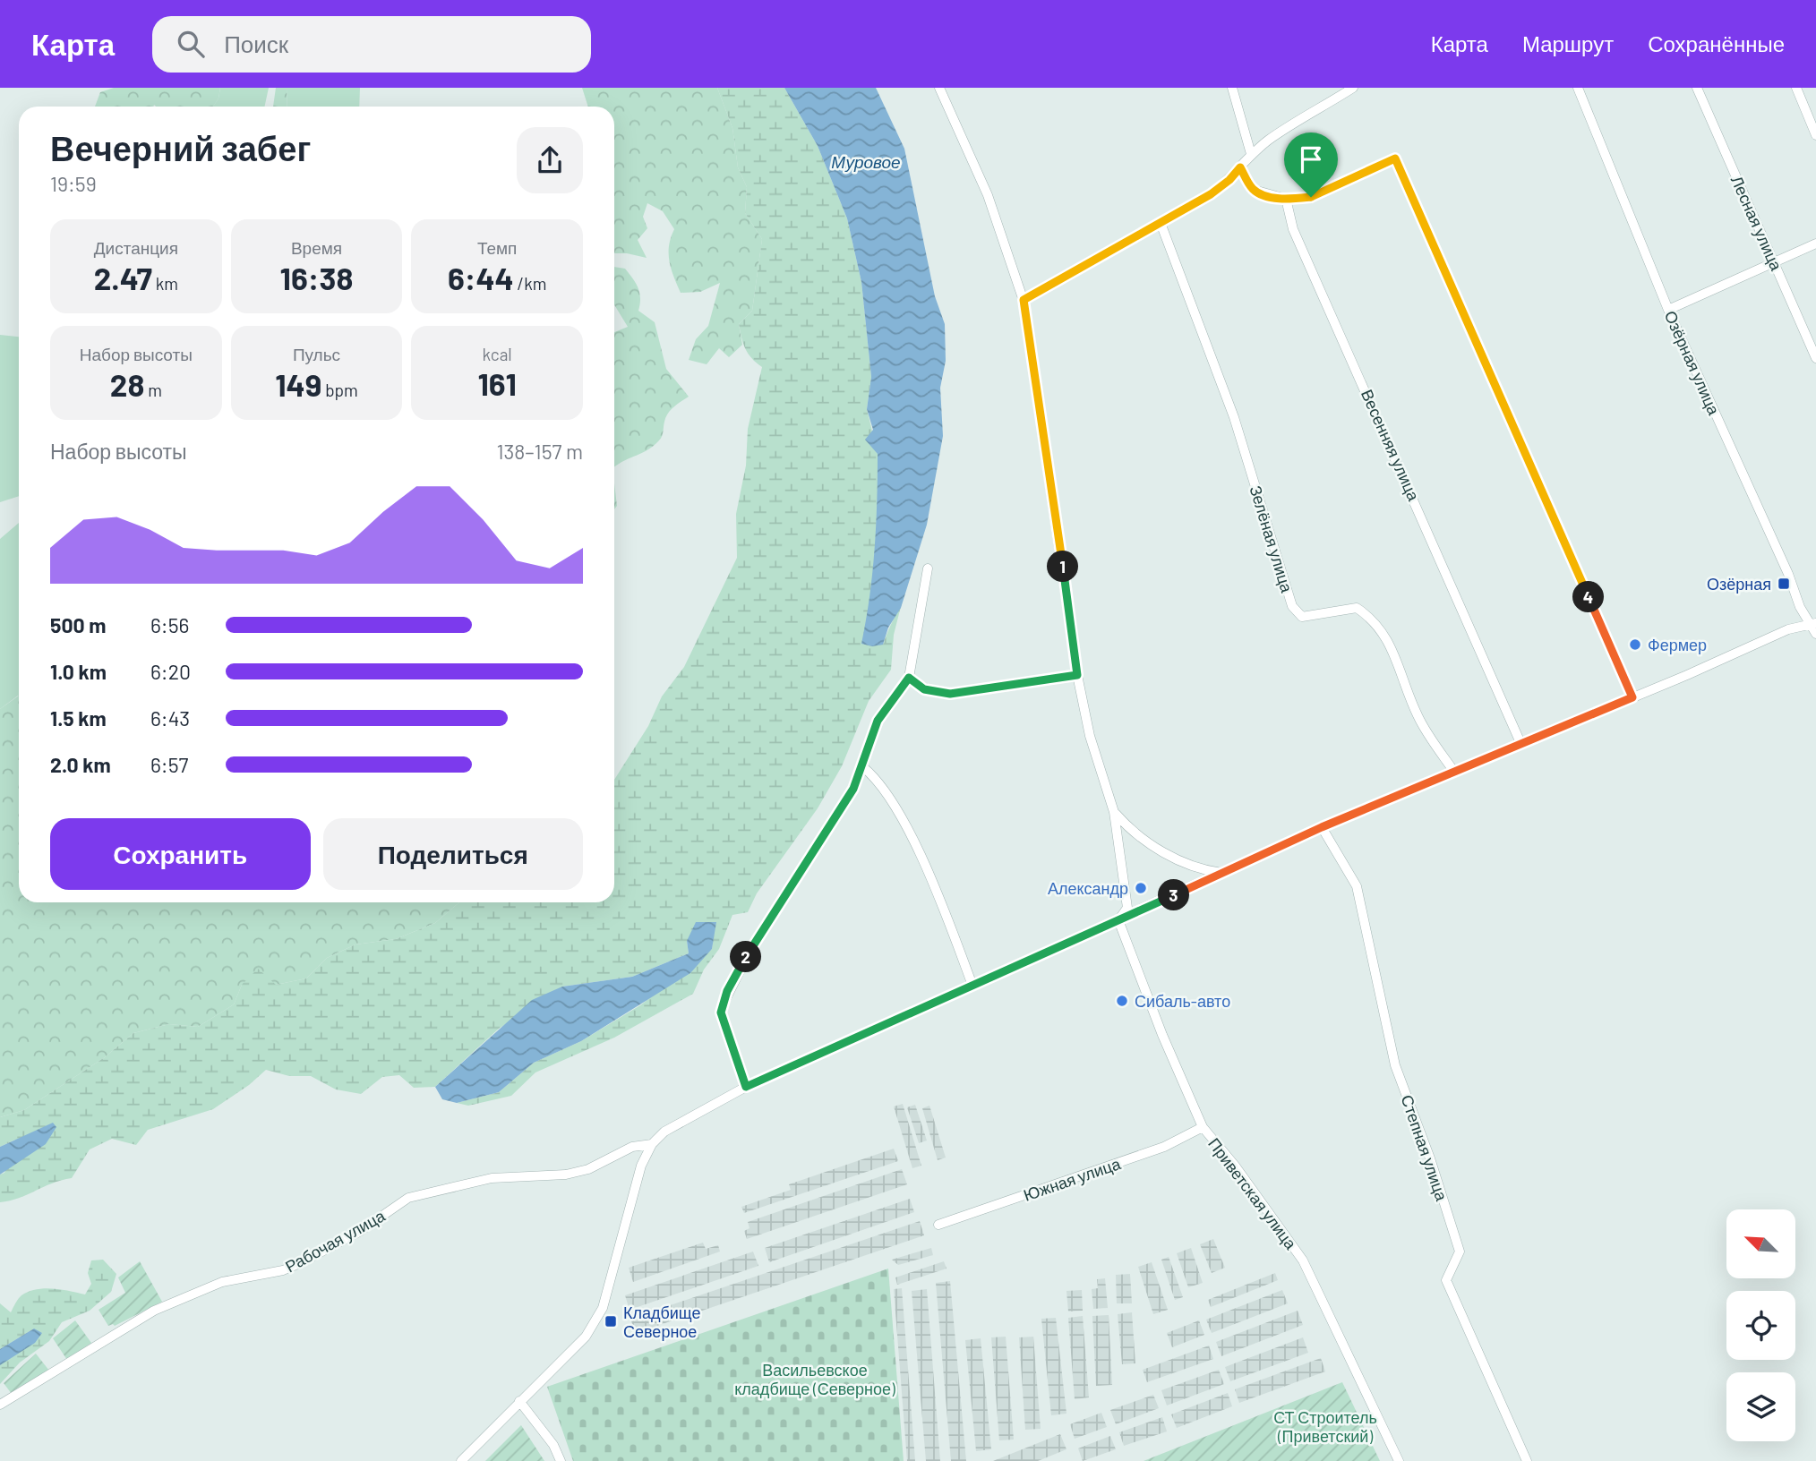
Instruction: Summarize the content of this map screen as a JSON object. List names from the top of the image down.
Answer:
{
  "streets": {
    "street": [
      "Лесная улица",
      "Озёрная улица",
      "Весенняя улица",
      "Зелёная улица",
      "Степная улица",
      "Южная улица",
      "Приветская улица",
      "Рабочая улица"
    ]
  },
  "crossings": [
    ["Озёрная улица", "Рабочая улица"],
    ["Весенняя улица", "Рабочая улица"],
    ["Зелёная улица", "Рабочая улица"],
    ["Степная улица", "Рабочая улица"],
    ["Южная улица", "Приветская улица"],
    ["Приветская улица", "Рабочая улица"]
  ],
  "water": ["Муровое"],
  "parks": ["Васильевское кладбище (Северное)", "СТ Строитель (Приветский)"],
  "places": {
    "transit": ["Озёрная", "Кладбище Северное"],
    "other": ["Фермер", "Александр", "Сибаль-авто"]
  },
  "north": "top left",
  "page": {
    "header": "Карта",
    "search": "Поиск",
    "nav": ["Карта", "Маршрут", "Сохранённые"],
    "heading": ["Вечерний забег", "19:59"],
    "stats": [
      ["Дистанция", "2.47 km"],
      ["Время", "16:38"],
      ["Темп", "6:44 /km"],
      ["Набор высоты", "28 m"],
      ["Пульс", "149 bpm"],
      ["kcal", "161"]
    ],
    "chart": ["Набор высоты", "138–157 m"],
    "pins": [
      "1",
      "4",
      "3",
      "2"
    ],
    "list": [
      {
        "name": "500 m",
        "note": "6:56"
      },
      {
        "name": "1.0 km",
        "note": "6:20"
      },
      {
        "name": "1.5 km",
        "note": "6:43"
      },
      {
        "name": "2.0 km",
        "note": "6:57"
      }
    ],
    "buttons": ["Сохранить", "Поделиться"]
  }
}
